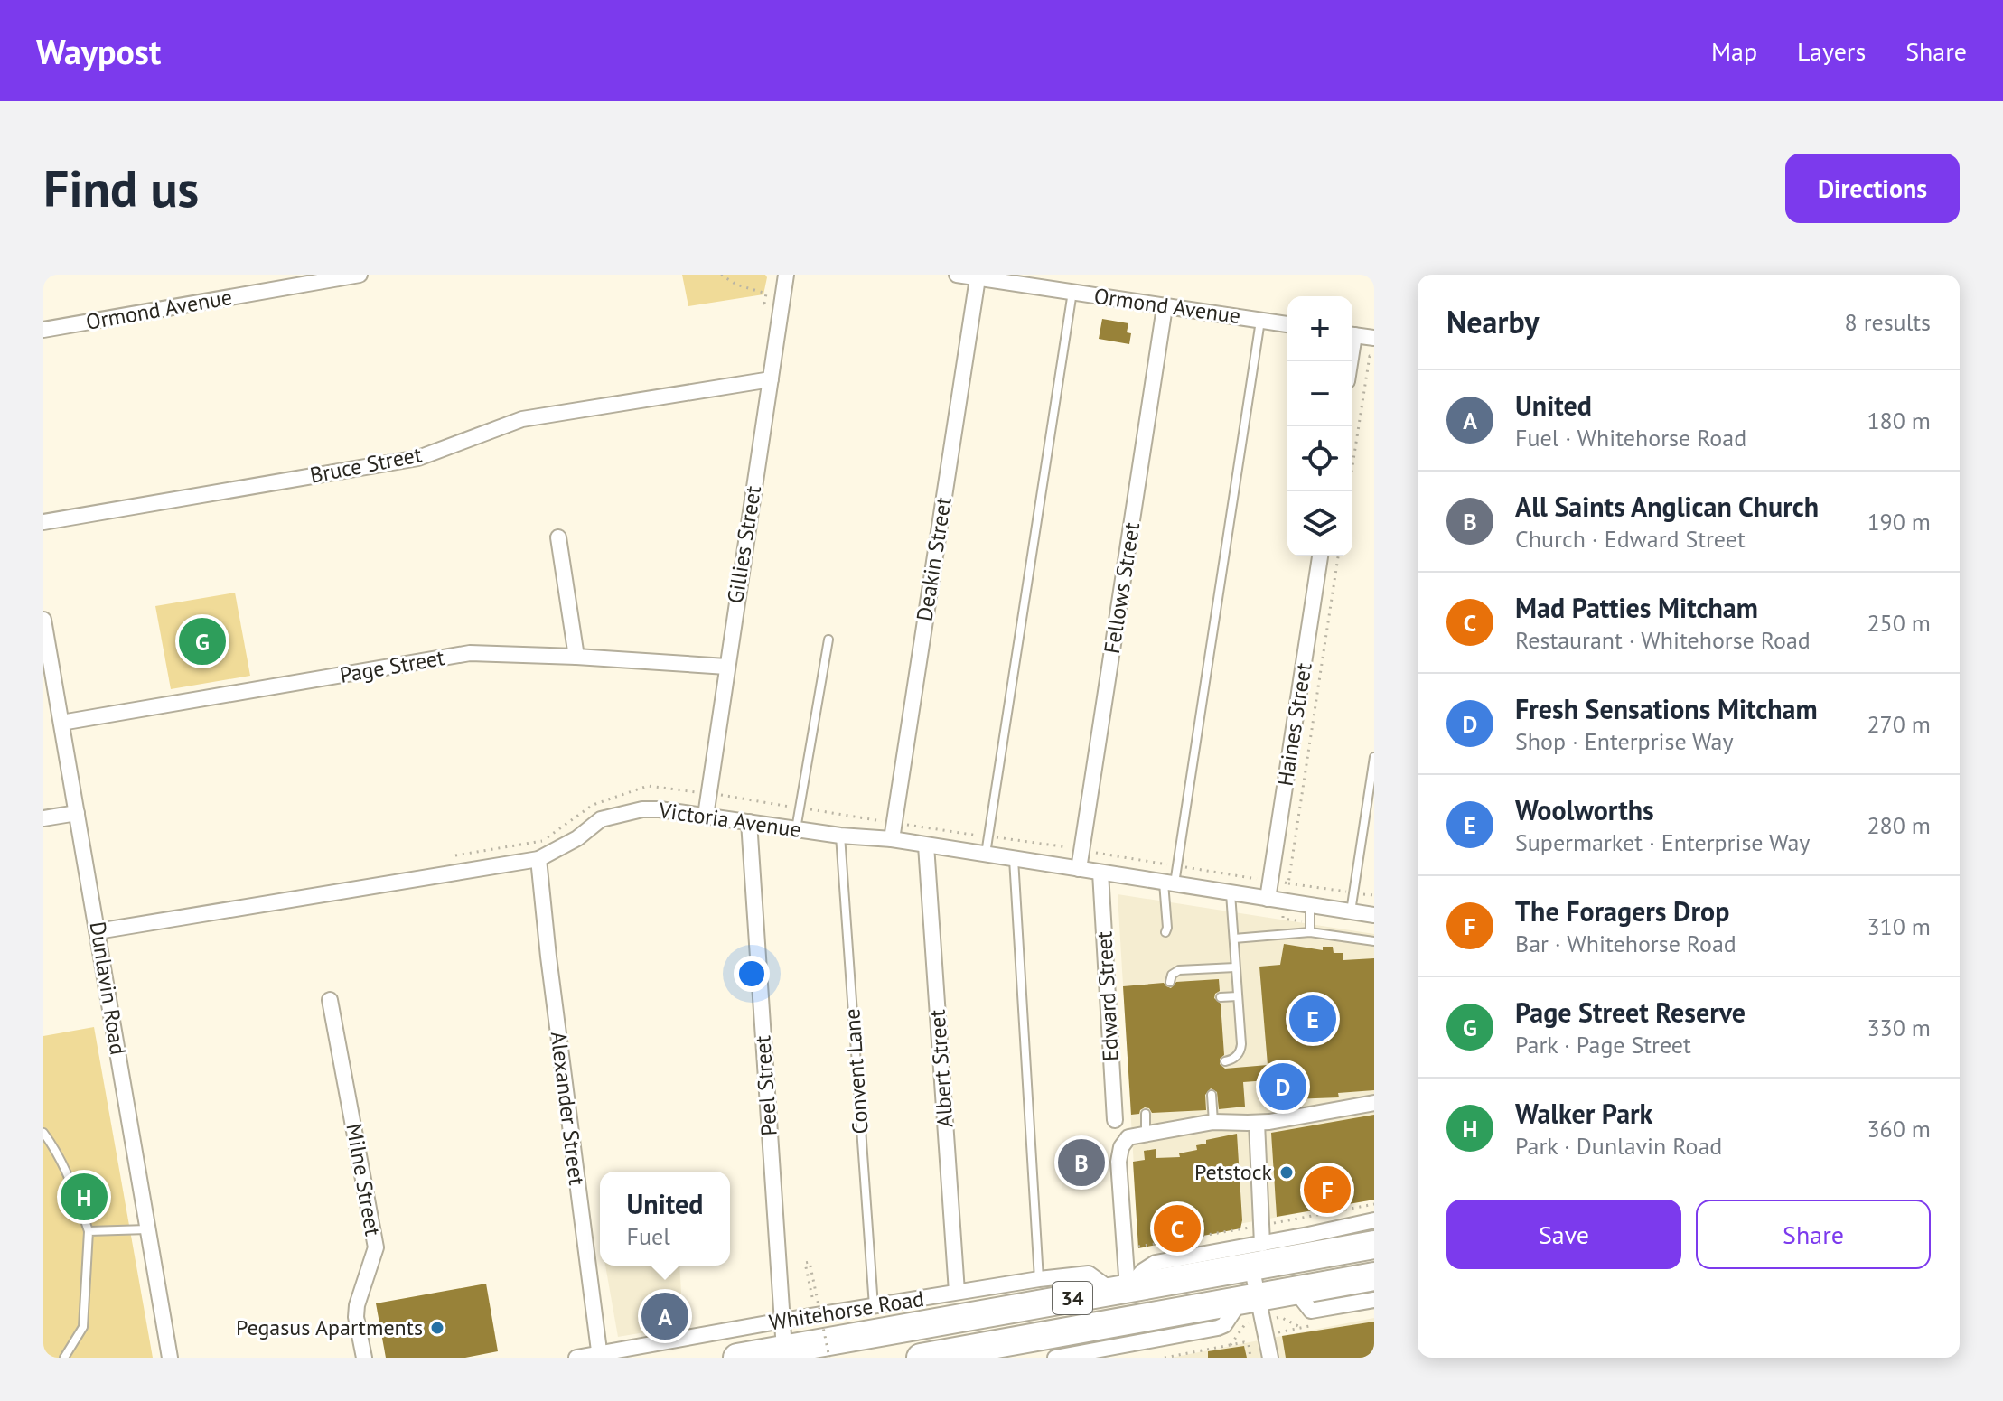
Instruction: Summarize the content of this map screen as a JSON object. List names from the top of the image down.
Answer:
{
  "streets": {
    "highway": ["34", "Whitehorse Road"],
    "street": [
      "Ormond Avenue",
      "Bruce Street",
      "Gillies Street",
      "Deakin Street",
      "Fellows Street",
      "Page Street",
      "Haines Street",
      "Victoria Avenue",
      "Dunlavin Road",
      "Edward Street",
      "Albert Street",
      "Peel Street",
      "Alexander Street",
      "Milne Street"
    ],
    "lane": ["Convent Lane"]
  },
  "crossings": [
    ["Ormond Avenue", "Deakin Street"],
    ["Ormond Avenue", "Fellows Street"],
    ["Bruce Street", "Gillies Street"],
    ["Gillies Street", "Page Street"],
    ["Gillies Street", "Victoria Avenue"],
    ["Deakin Street", "Victoria Avenue"],
    ["Fellows Street", "Victoria Avenue"],
    ["Page Street", "Dunlavin Road"],
    ["Haines Street", "Victoria Avenue"],
    ["Victoria Avenue", "Dunlavin Road"],
    ["Victoria Avenue", "Edward Street"],
    ["Victoria Avenue", "Albert Street"],
    ["Victoria Avenue", "Convent Lane"],
    ["Victoria Avenue", "Peel Street"],
    ["Victoria Avenue", "Alexander Street"],
    ["Albert Street", "Whitehorse Road"],
    ["Convent Lane", "Whitehorse Road"],
    ["Peel Street", "Whitehorse Road"],
    ["Alexander Street", "Whitehorse Road"]
  ],
  "places": ["Petstock", "Pegasus Apartments"],
  "page": {
    "header": "Waypost",
    "nav": ["Map", "Layers", "Share"],
    "buttons": [
      "Directions",
      ["Save", "Share"]
    ],
    "title": "Find us",
    "heading": ["Nearby", "8 results"],
    "map_buttons": ["+", "−"],
    "list": [
      {
        "mark": "A",
        "name": "United",
        "note": "Fuel · Whitehorse Road",
        "value": "180 m"
      },
      {
        "mark": "B",
        "name": "All Saints Anglican Church",
        "note": "Church · Edward Street",
        "value": "190 m"
      },
      {
        "mark": "C",
        "name": "Mad Patties Mitcham",
        "note": "Restaurant · Whitehorse Road",
        "value": "250 m"
      },
      {
        "mark": "D",
        "name": "Fresh Sensations Mitcham",
        "note": "Shop · Enterprise Way",
        "value": "270 m"
      },
      {
        "mark": "E",
        "name": "Woolworths",
        "note": "Supermarket · Enterprise Way",
        "value": "280 m"
      },
      {
        "mark": "F",
        "name": "The Foragers Drop",
        "note": "Bar · Whitehorse Road",
        "value": "310 m"
      },
      {
        "mark": "G",
        "name": "Page Street Reserve",
        "note": "Park · Page Street",
        "value": "330 m"
      },
      {
        "mark": "H",
        "name": "Walker Park",
        "note": "Park · Dunlavin Road",
        "value": "360 m"
      }
    ],
    "pins": [
      "G",
      "E",
      "D",
      "B",
      "F",
      "H",
      "C",
      "A"
    ],
    "popup": ["United", "Fuel"]
  }
}
